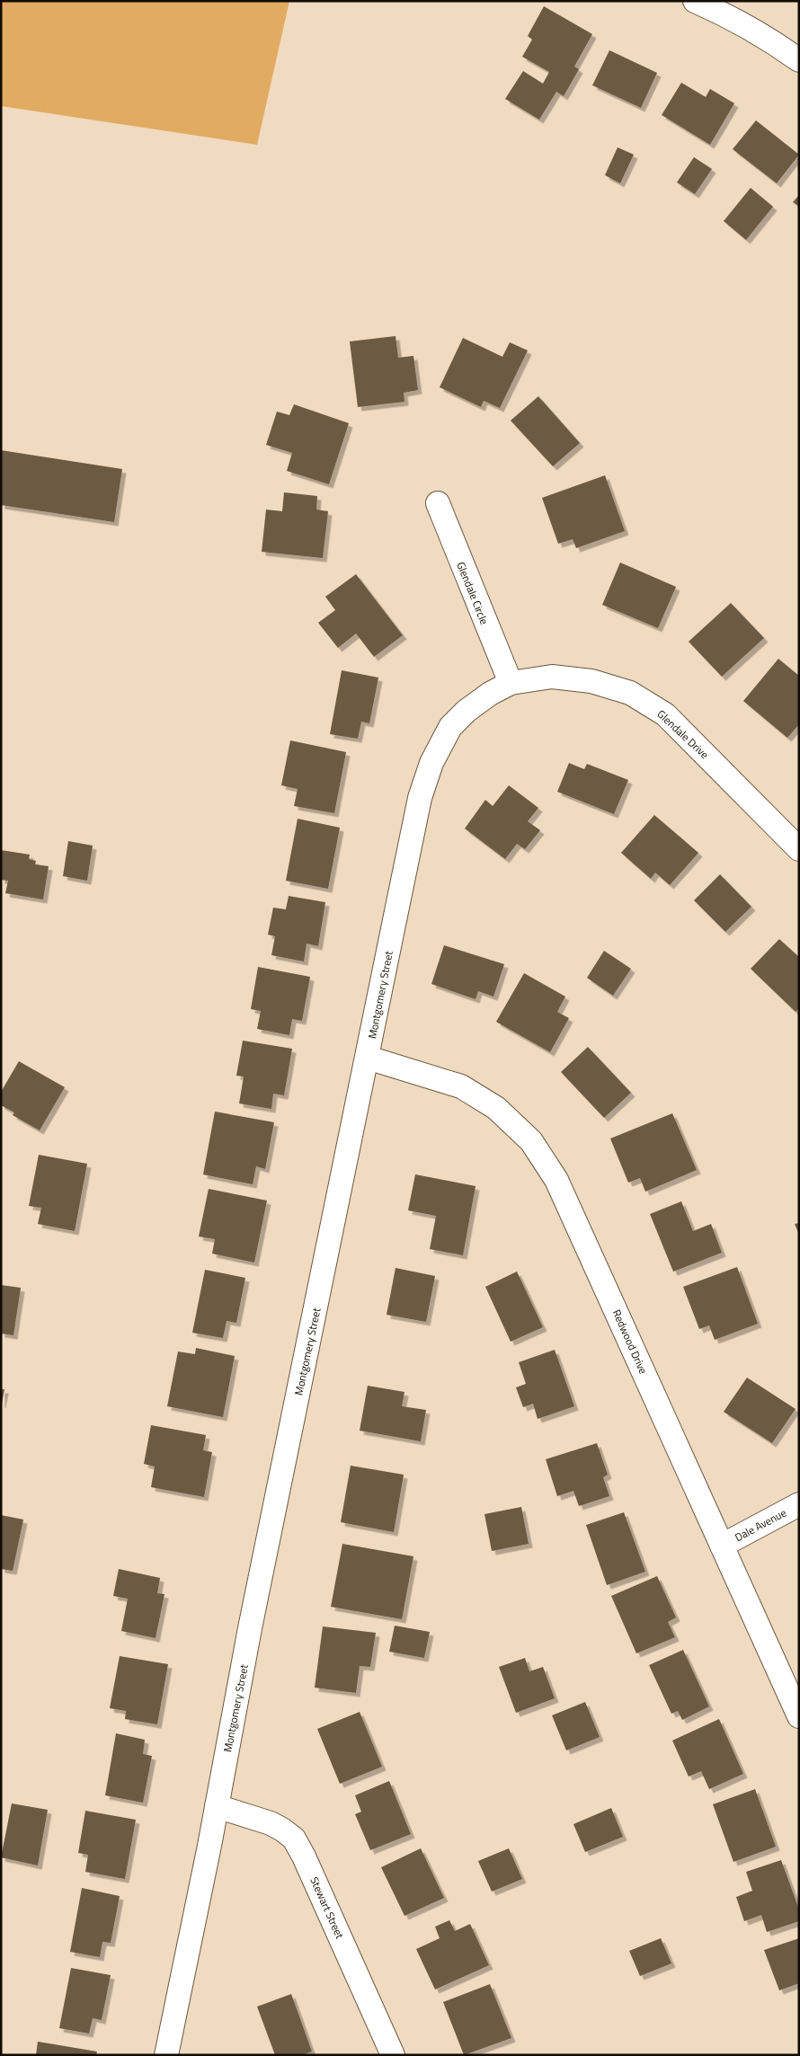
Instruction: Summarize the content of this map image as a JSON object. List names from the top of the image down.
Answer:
{
  "streets": {
    "street": [
      "Glendale Circle",
      "Glendale Drive",
      "Montgomery Street",
      "Redwood Drive",
      "Dale Avenue",
      "Stewart Street"
    ]
  },
  "crossings": [
    ["Glendale Circle", "Glendale Drive"],
    ["Glendale Circle", "Montgomery Street"],
    ["Glendale Drive", "Montgomery Street"],
    ["Montgomery Street", "Redwood Drive"],
    ["Montgomery Street", "Stewart Street"],
    ["Redwood Drive", "Dale Avenue"]
  ]
}
